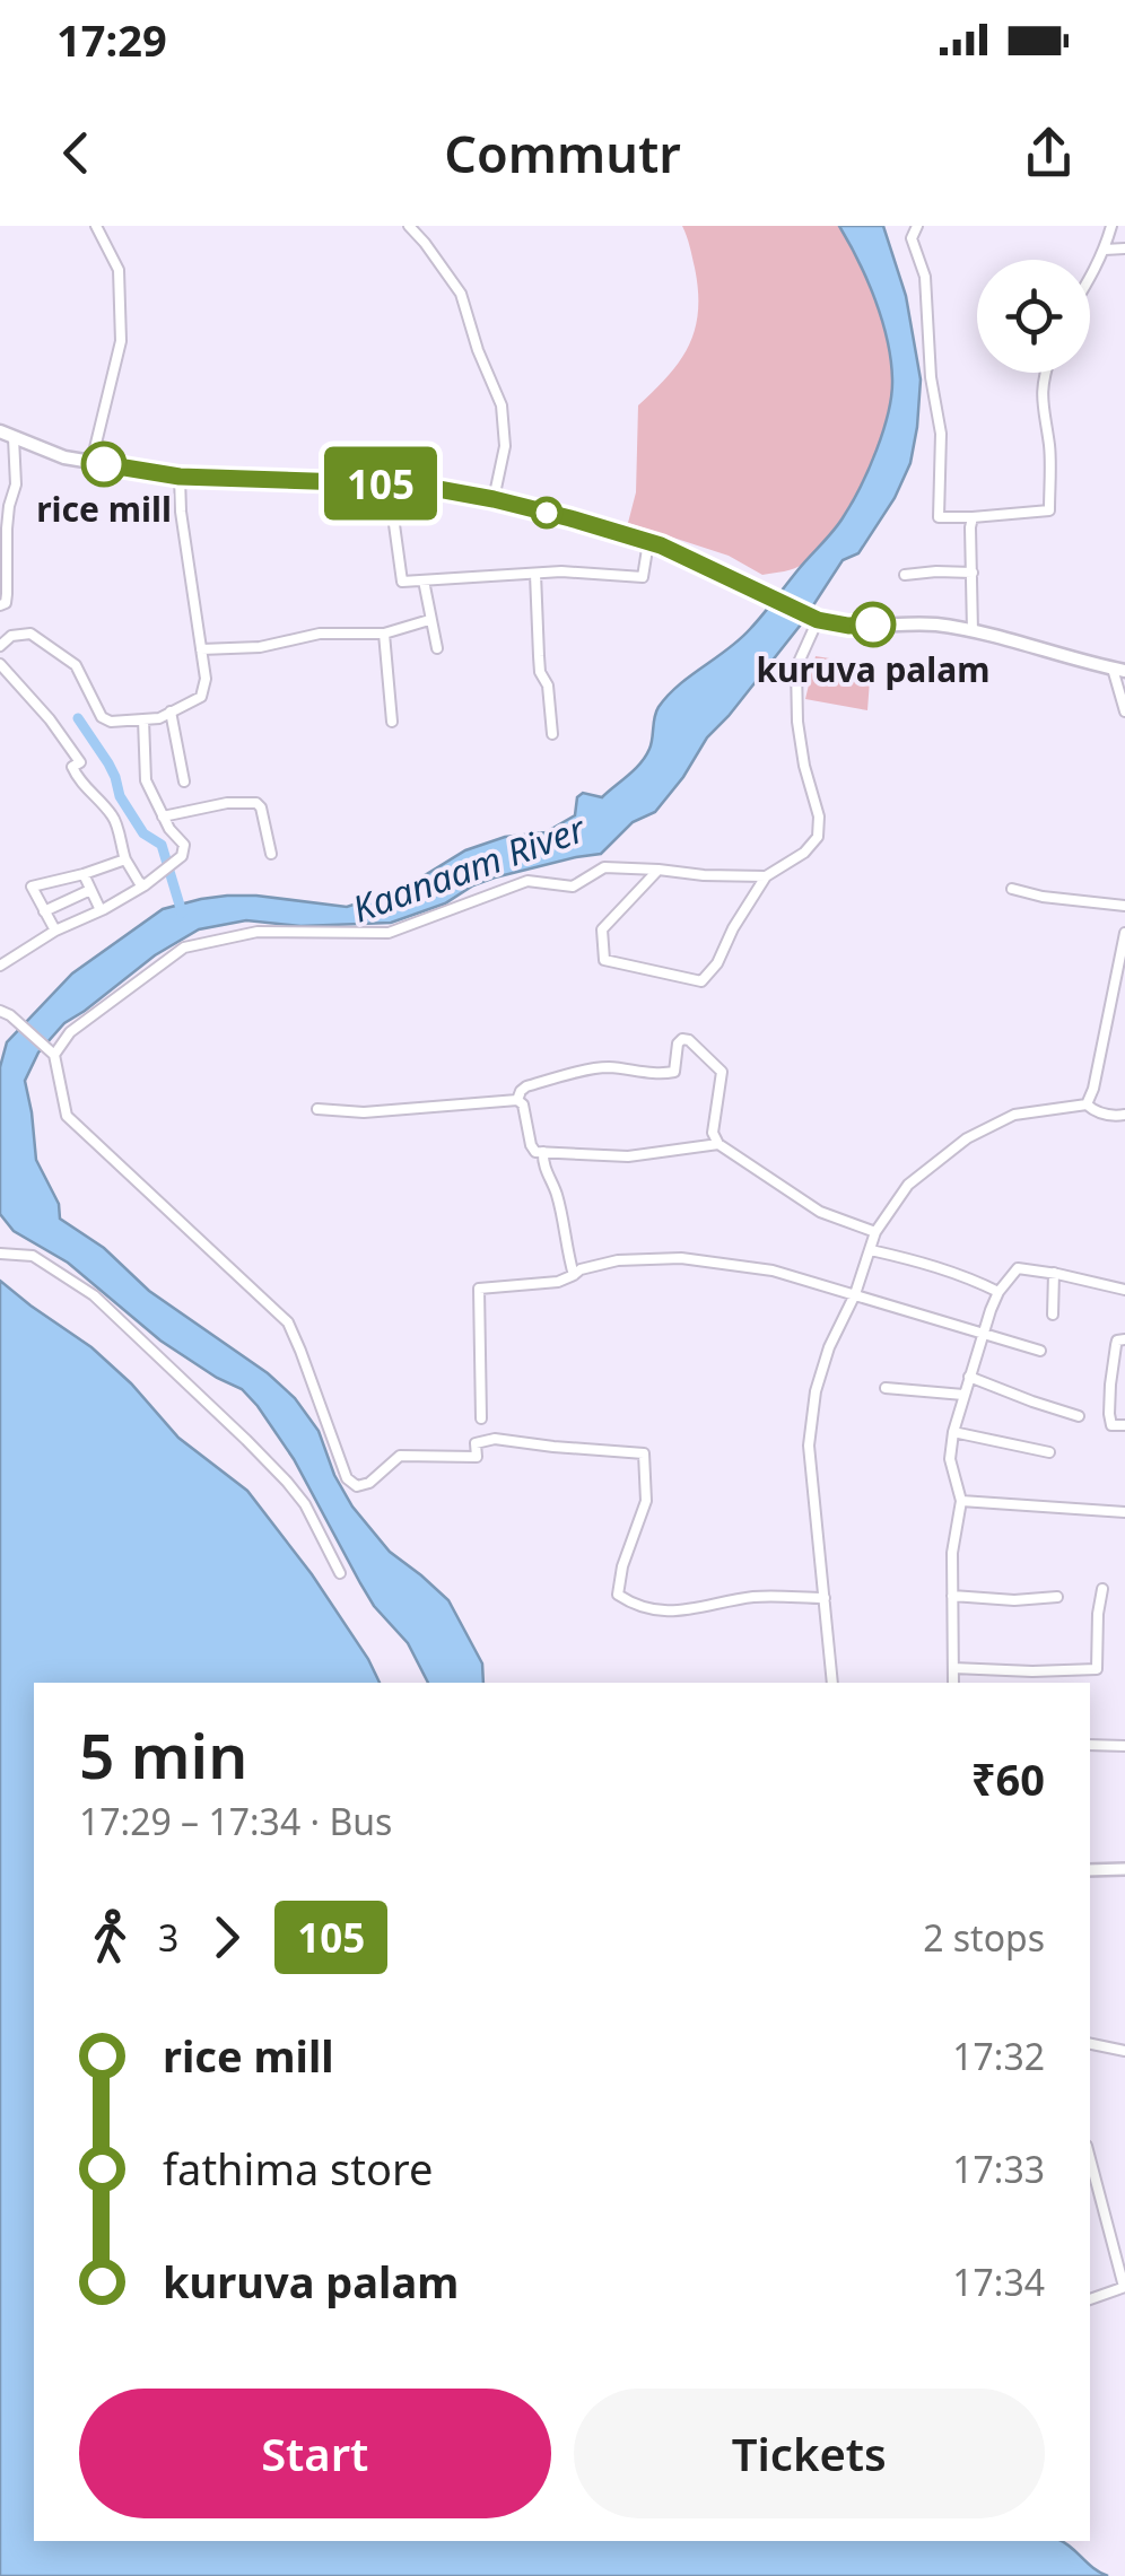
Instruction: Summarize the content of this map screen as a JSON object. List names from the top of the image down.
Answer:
{
  "water": ["Kaanaam River"],
  "places": ["rice mill", "kuruva palam"],
  "lines": ["bus line 105"],
  "page": {
    "status": "17:29",
    "header": "Commutr",
    "on_map": "105",
    "heading": ["5 min", "17:29 – 17:34 · Bus", "₹60"],
    "legs": ["3", "105", "2 stops"],
    "list": [
      {
        "name": "rice mill",
        "value": "17:32"
      },
      {
        "name": "fathima store",
        "value": "17:33"
      },
      {
        "name": "kuruva palam",
        "value": "17:34"
      }
    ],
    "buttons": ["Start", "Tickets"]
  }
}
